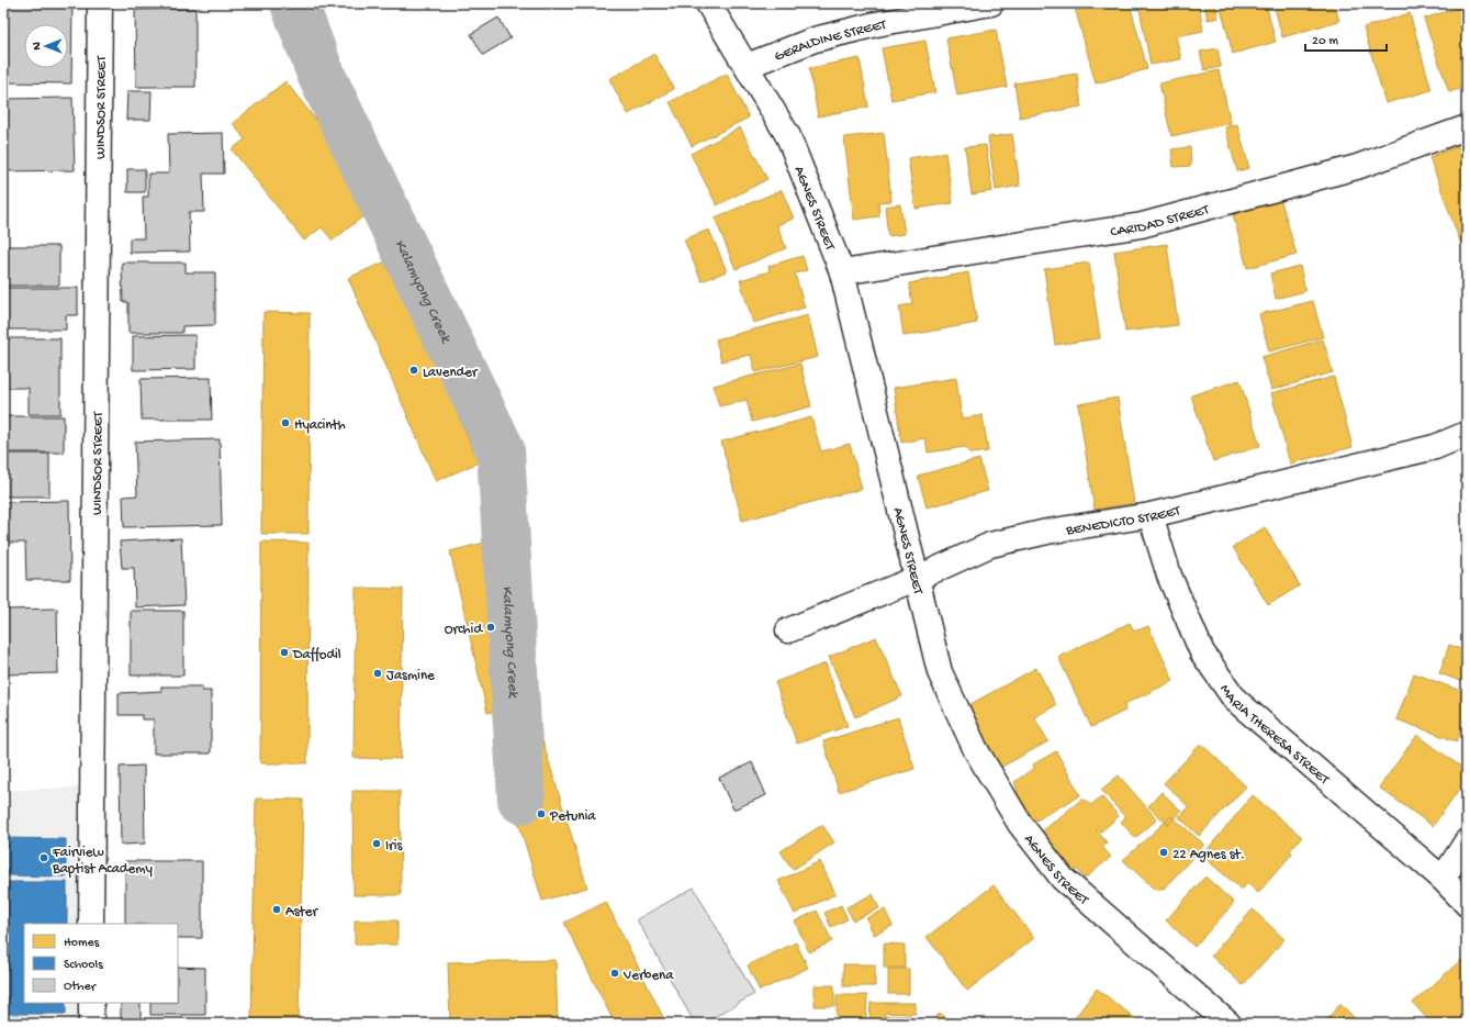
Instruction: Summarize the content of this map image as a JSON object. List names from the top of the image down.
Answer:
{
  "streets": {
    "street": [
      "GERALDINE STREET",
      "WINDSOR STREET",
      "AGNES STREET",
      "CARIDAD STREET",
      "BENEDICTO STREET",
      "MARIA THERESA STREET"
    ]
  },
  "crossings": [
    ["GERALDINE STREET", "AGNES STREET"],
    ["AGNES STREET", "CARIDAD STREET"],
    ["AGNES STREET", "BENEDICTO STREET"],
    ["BENEDICTO STREET", "MARIA THERESA STREET"]
  ],
  "water": ["Kalamyong Creek"],
  "places": [
    "Lavender",
    "Hyacinth",
    "Orchid",
    "Daffodil",
    "Jasmine",
    "Petunia",
    "Iris",
    "22 Agnes st.",
    "Fairview Baptist Academy",
    "Aster",
    "Verbena"
  ],
  "legend": ["Homes", "Schools", "Other"],
  "scale_bar": "20 m",
  "north": "left"
}
